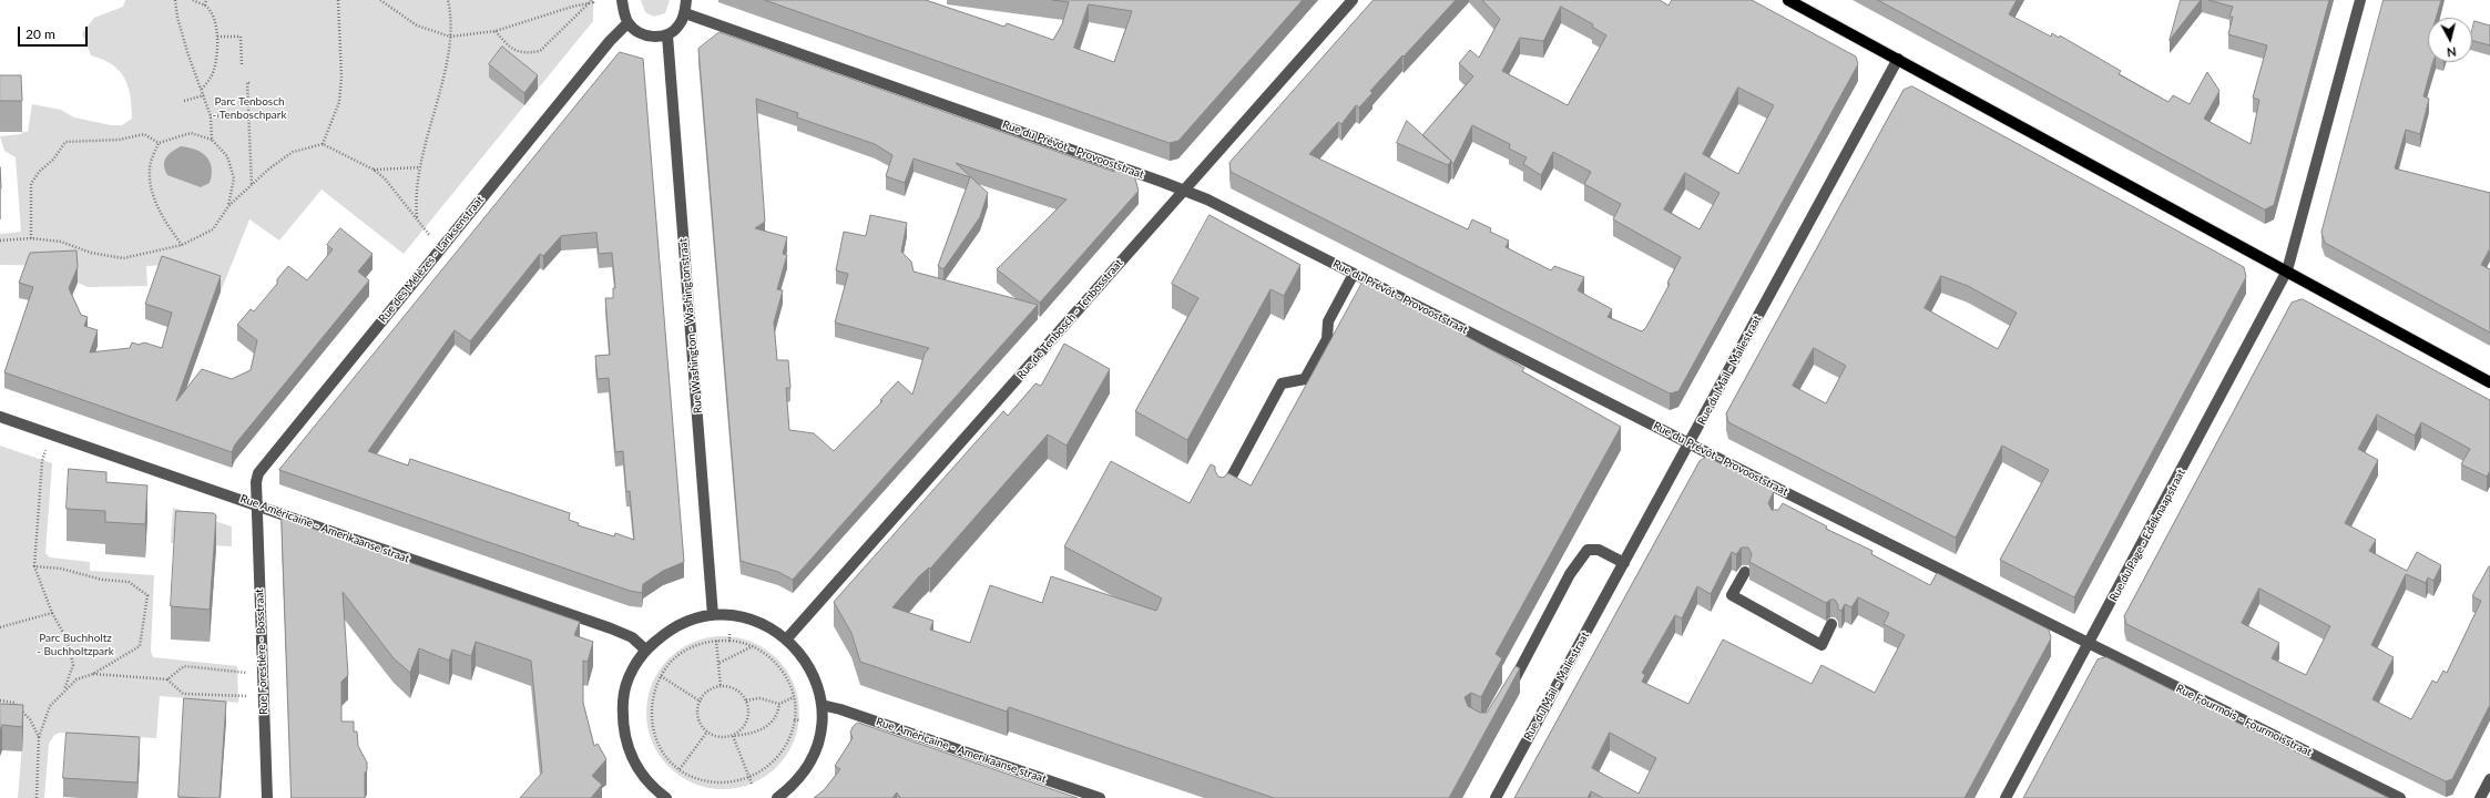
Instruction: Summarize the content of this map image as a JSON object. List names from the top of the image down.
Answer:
{
  "streets": {
    "street": [
      "Rue du Prévôt - Provooststraat",
      "Rue des Mélèzes - Lariksenstraat",
      "Rue de Tenbosch - Tenbosstraat",
      "Rue Washington - Washingtonstraat",
      "Rue du Mail - Maliestraat",
      "Rue Américaine - Amerikaanse straat",
      "Rue du Page - Edelknaapstraat",
      "Rue Forestière - Bosstraat",
      "Rue Fourmois - Fourmoisstraat"
    ]
  },
  "crossings": [
    ["Rue du Prévôt - Provooststraat", "Rue de Tenbosch - Tenbosstraat"],
    ["Rue du Prévôt - Provooststraat", "Rue du Mail - Maliestraat"],
    ["Rue du Prévôt - Provooststraat", "Rue du Page - Edelknaapstraat"],
    ["Rue du Prévôt - Provooststraat", "Rue Fourmois - Fourmoisstraat"],
    ["Rue des Mélèzes - Lariksenstraat", "Rue Américaine - Amerikaanse straat"],
    ["Rue des Mélèzes - Lariksenstraat", "Rue Forestière - Bosstraat"],
    ["Rue Américaine - Amerikaanse straat", "Rue Forestière - Bosstraat"],
    ["Rue du Page - Edelknaapstraat", "Rue Fourmois - Fourmoisstraat"]
  ],
  "parks": ["Parc Tenbosch - Tenboschpark", "Parc Buchholtz - Buchholtzpark"],
  "scale_bar": "20 m",
  "north": "bottom"
}
